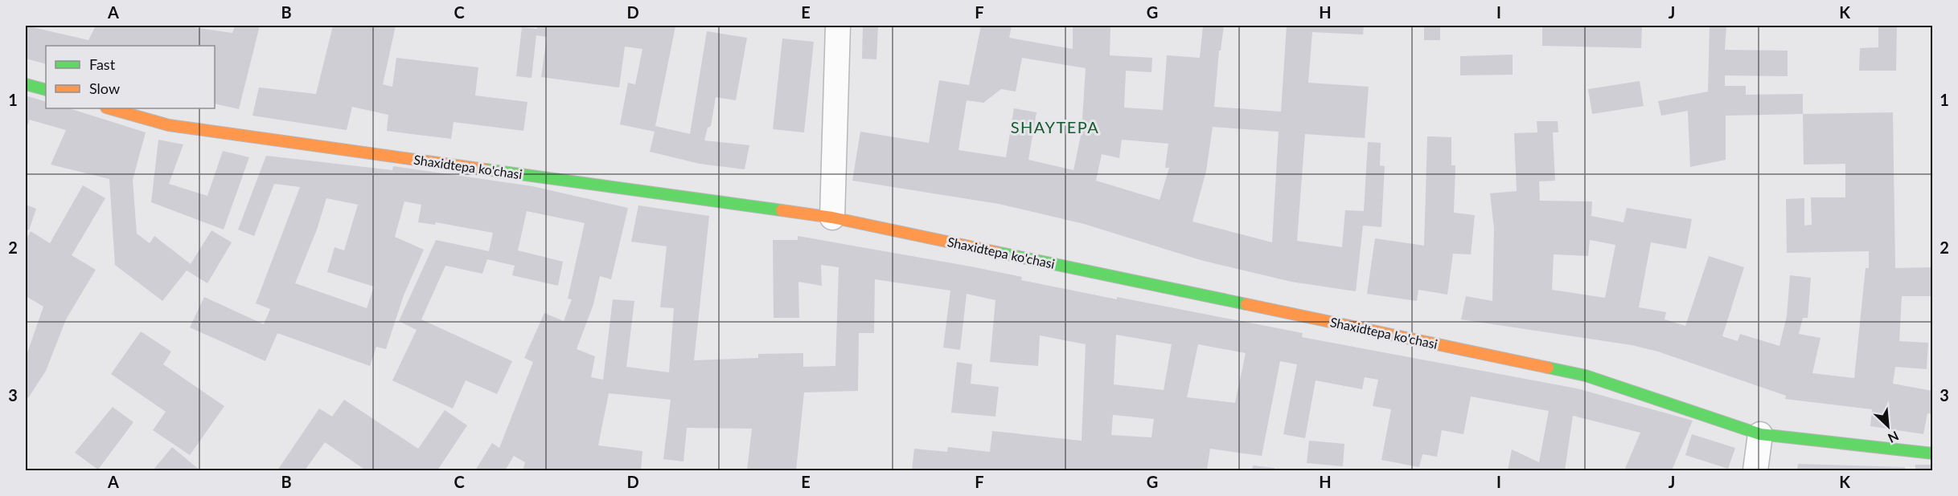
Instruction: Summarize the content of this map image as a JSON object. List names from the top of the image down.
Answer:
{
  "streets": {
    "street": ["Shaxidtepa ko'chasi"]
  },
  "districts": ["SHAYTEPA"],
  "legend": ["Fast", "Slow"],
  "north": "bottom right",
  "grid": {
    "columns": [
      "A",
      "B",
      "C",
      "D",
      "E",
      "F",
      "G",
      "H",
      "I",
      "J",
      "K"
    ],
    "rows": ["1", "2", "3"]
  }
}
